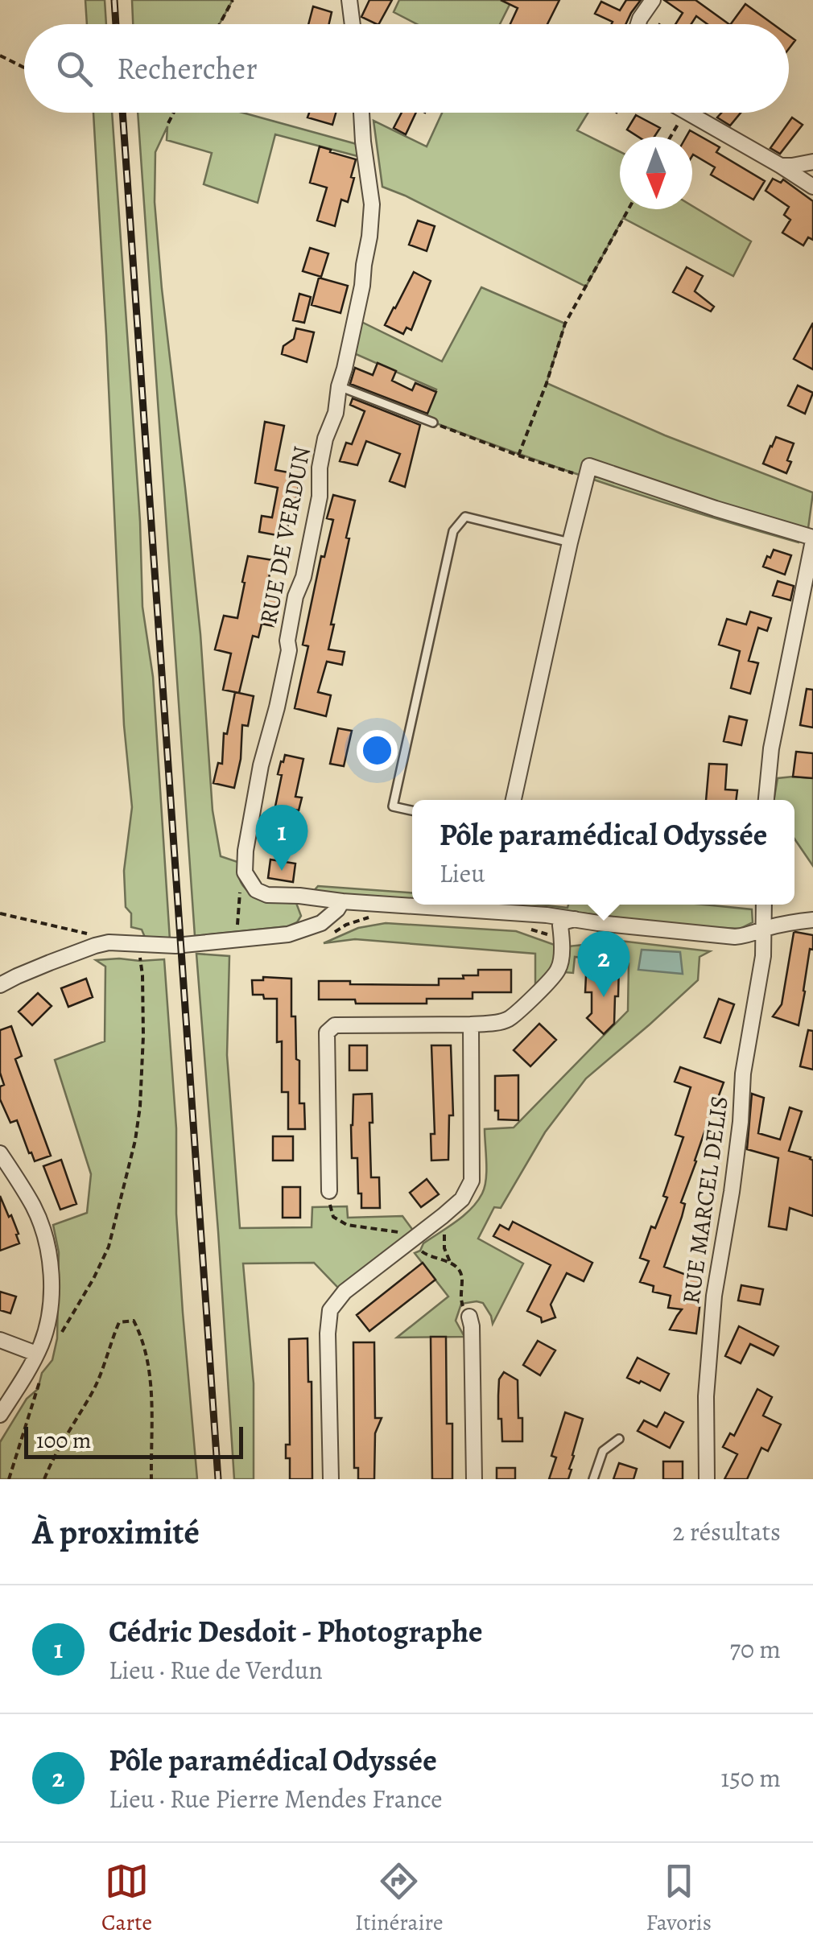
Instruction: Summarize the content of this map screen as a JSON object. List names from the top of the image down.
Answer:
{
  "streets": {
    "street": ["RUE DE VERDUN", "RUE MARCEL DELIS"]
  },
  "scale_bar": "100 m",
  "north": "bottom",
  "page": {
    "search": "Rechercher",
    "popup": ["Pôle paramédical Odyssée", "Lieu"],
    "pins": ["1", "2"],
    "scale": "100 m",
    "heading": ["À proximité", "2 résultats"],
    "list": [
      {
        "mark": "1",
        "name": "Cédric Desdoit - Photographe",
        "note": "Lieu · Rue de Verdun",
        "value": "70 m"
      },
      {
        "mark": "2",
        "name": "Pôle paramédical Odyssée",
        "note": "Lieu · Rue Pierre Mendes France",
        "value": "150 m"
      }
    ],
    "nav": ["Carte", "Itinéraire", "Favoris"]
  }
}
